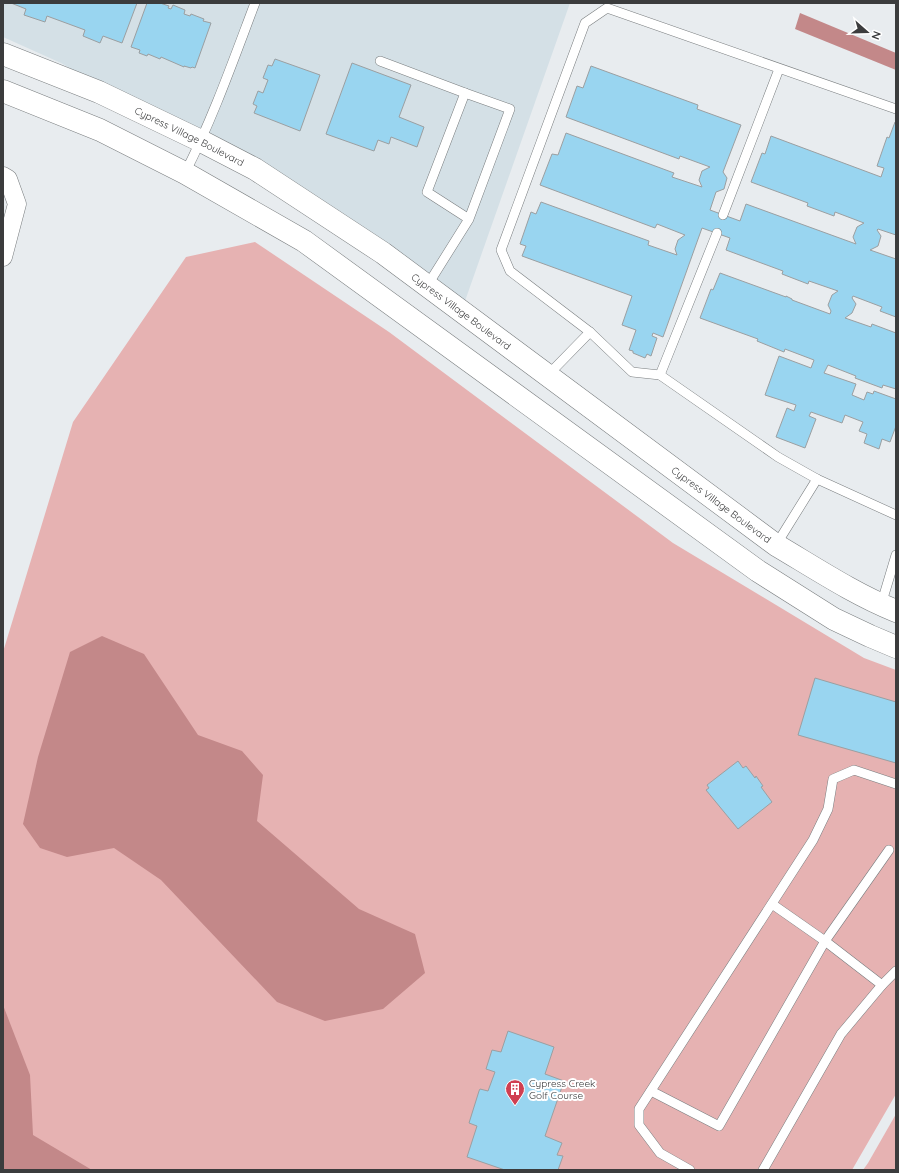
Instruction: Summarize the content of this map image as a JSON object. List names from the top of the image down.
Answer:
{
  "streets": {
    "street": ["Cypress Village Boulevard"]
  },
  "places": {
    "building": ["Cypress Creek Golf Course"]
  },
  "north": "right"
}
